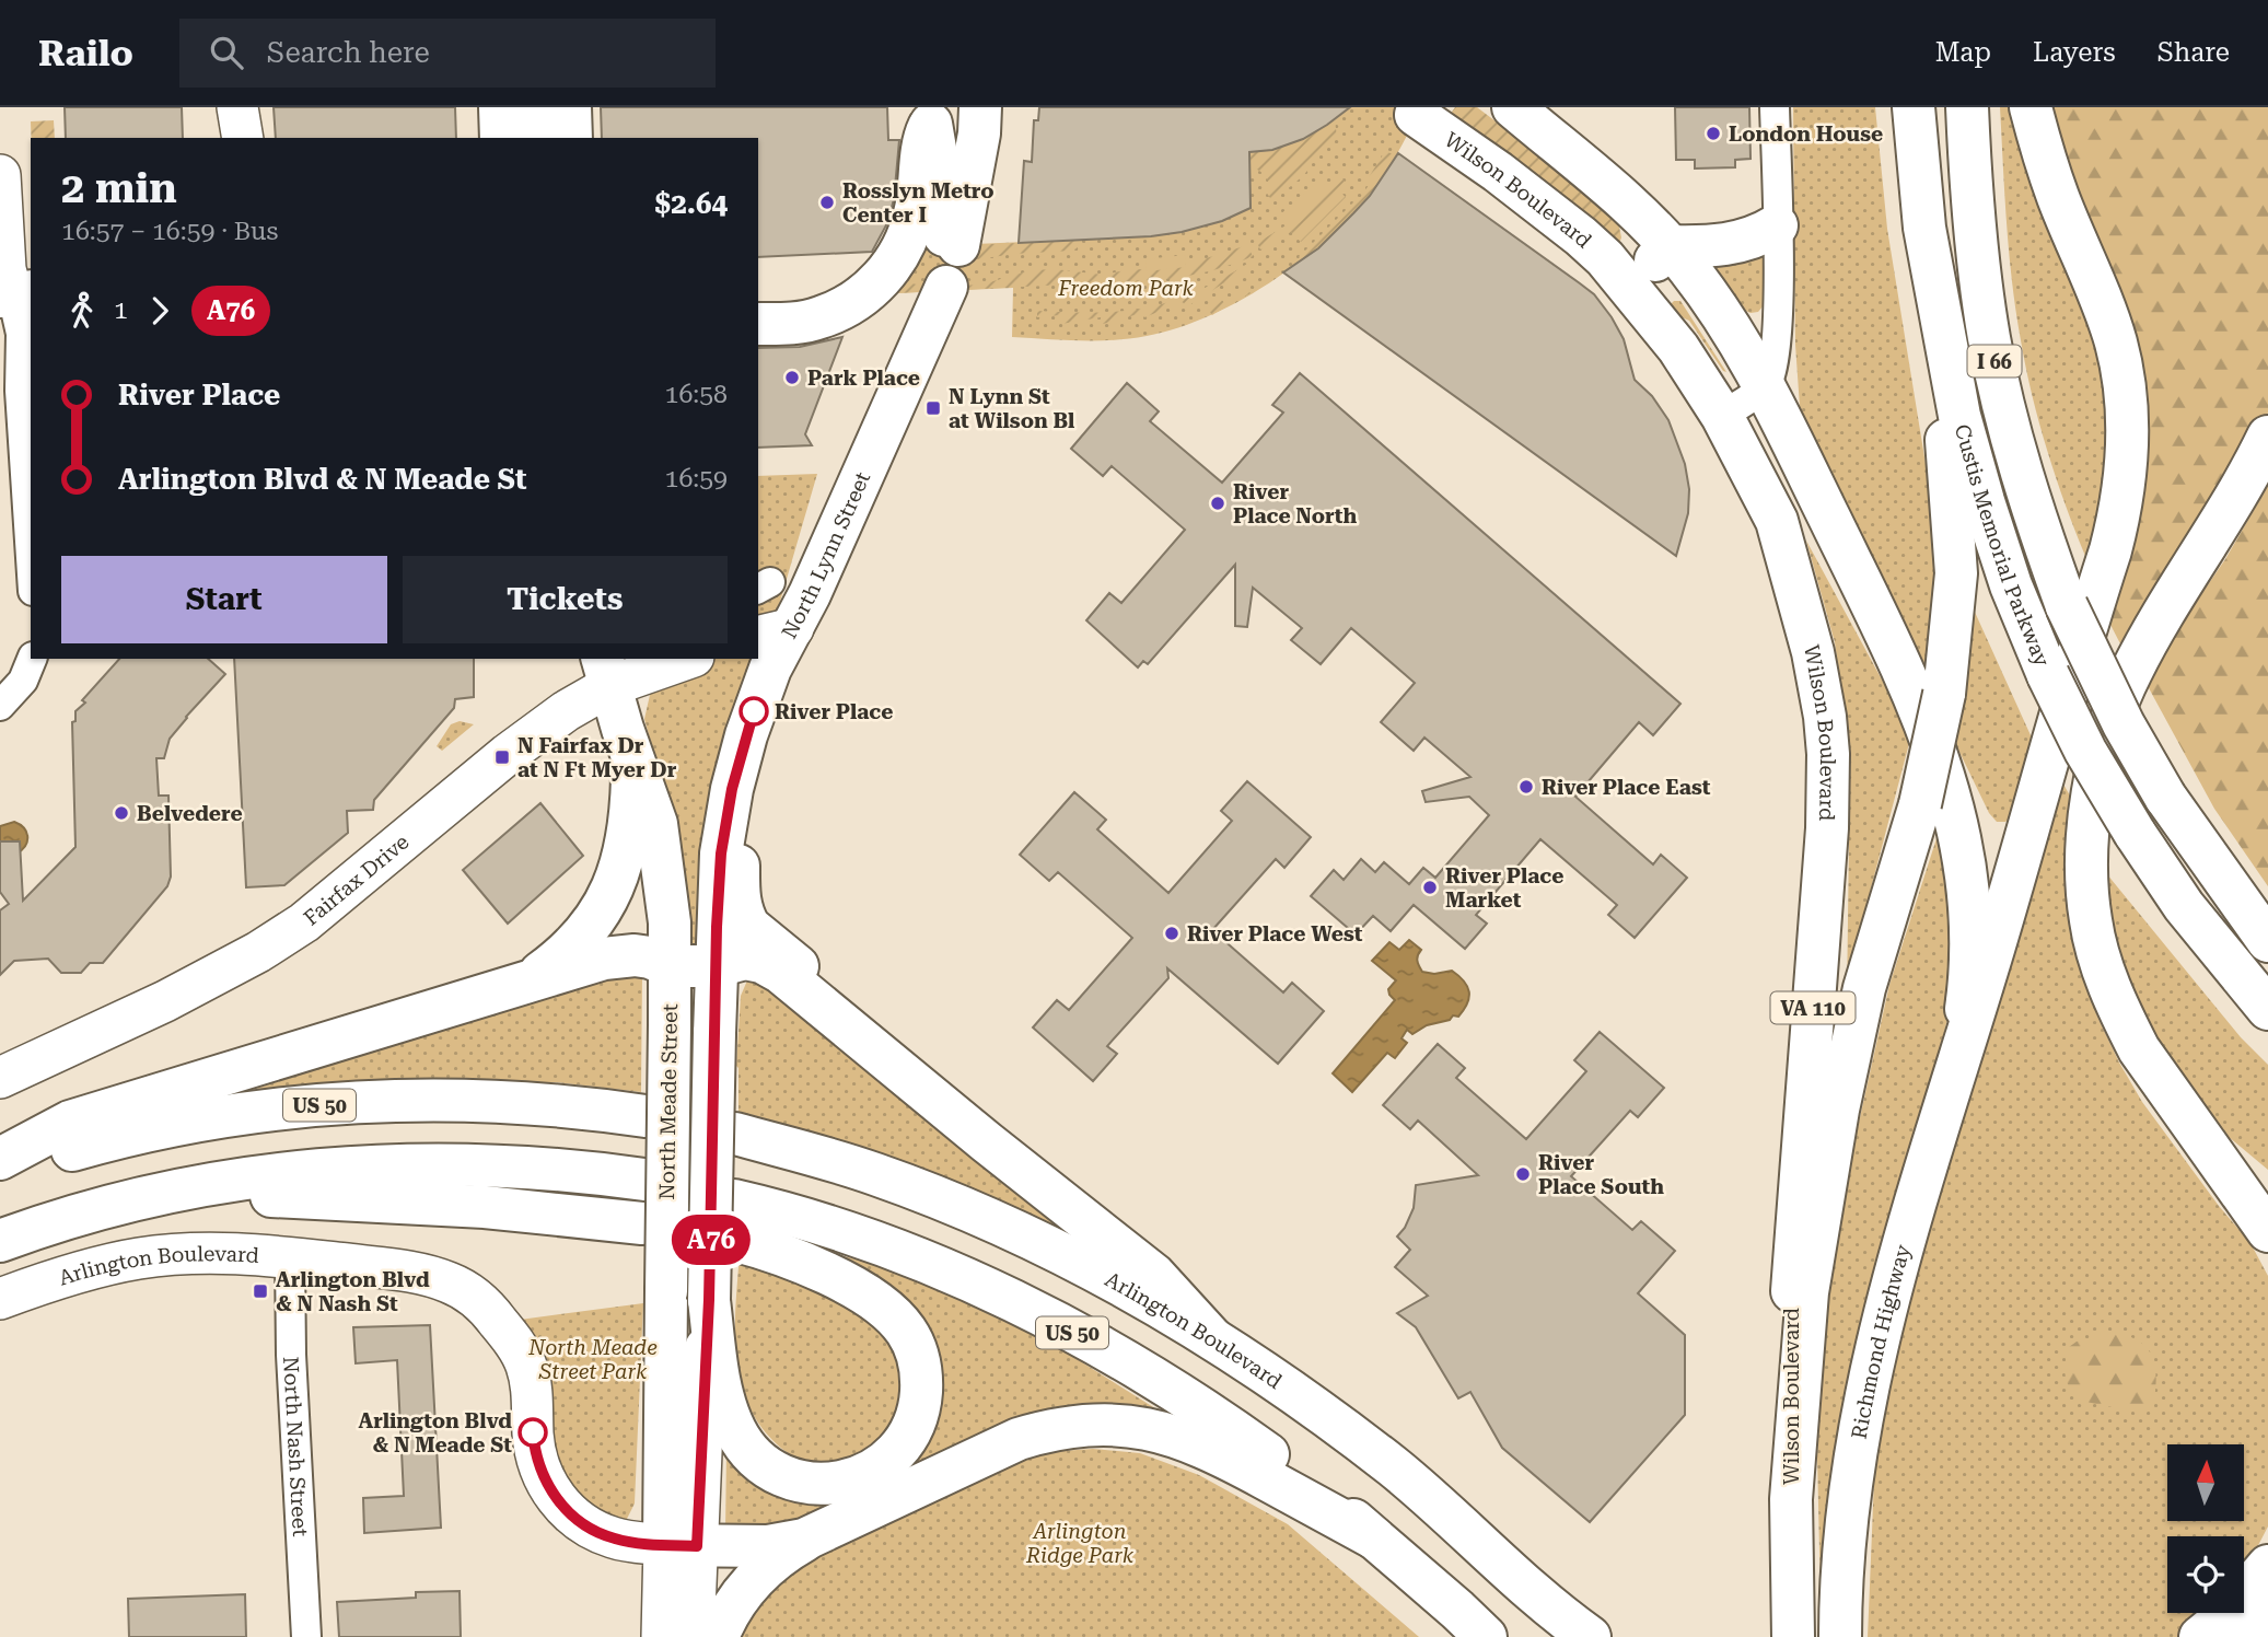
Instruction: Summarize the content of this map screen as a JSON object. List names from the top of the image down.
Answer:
{
  "streets": {
    "main road": [
      "Wilson Boulevard",
      "I 66",
      "Custis Memorial Parkway",
      "North Lynn Street",
      "VA 110",
      "North Meade Street",
      "US 50",
      "Arlington Boulevard",
      "Richmond Highway"
    ],
    "street": ["Fairfax Drive", "North Nash Street"]
  },
  "crossings": [
    ["Wilson Boulevard", "VA 110"],
    ["North Lynn Street", "North Meade Street"],
    ["Fairfax Drive", "North Meade Street"],
    ["North Meade Street", "US 50"],
    ["North Meade Street", "Arlington Boulevard"],
    ["Arlington Boulevard", "North Nash Street"]
  ],
  "parks": ["Freedom Park", "North Meade Street Park", "Arlington Ridge Park"],
  "places": {
    "other": [
      "London House",
      "Rosslyn Metro Center I",
      "Park Place",
      "River Place North",
      "River Place",
      "River Place East",
      "Belvedere",
      "River Place Market",
      "River Place West",
      "River Place South",
      "Arlington Blvd & N Meade St"
    ],
    "transit": ["N Lynn St at Wilson Bl", "N Fairfax Dr at N Ft Myer Dr", "Arlington Blvd & N Nash St"]
  },
  "lines": ["bus line A76"],
  "north": "top",
  "page": {
    "header": "Railo",
    "search": "Search here",
    "nav": ["Map", "Layers", "Share"],
    "on_map": "A76",
    "heading": ["2 min", "16:57 – 16:59 · Bus", "$2.64"],
    "legs": ["1", "A76"],
    "list": [
      {
        "name": "River Place",
        "value": "16:58"
      },
      {
        "name": "Arlington Blvd & N Meade St",
        "value": "16:59"
      }
    ],
    "buttons": ["Start", "Tickets"]
  }
}
